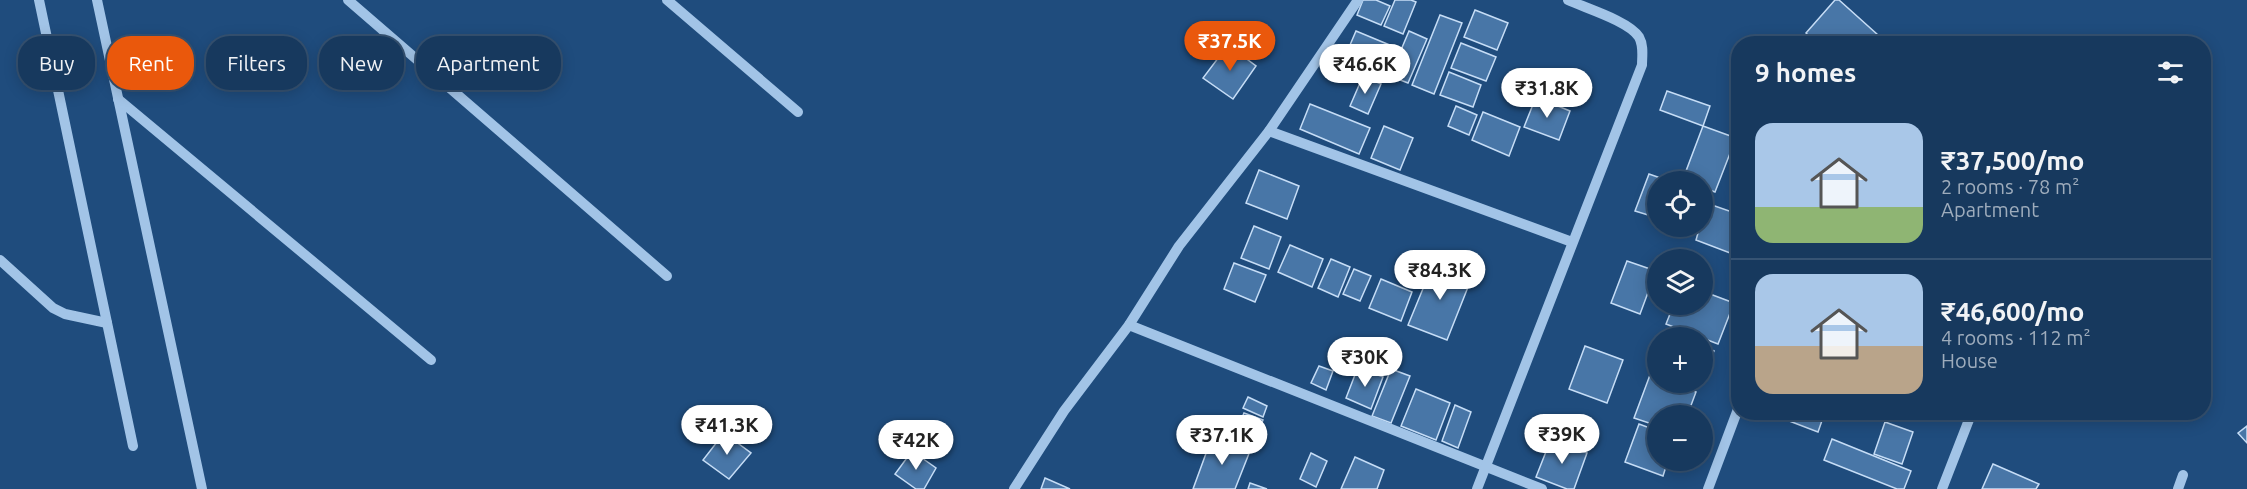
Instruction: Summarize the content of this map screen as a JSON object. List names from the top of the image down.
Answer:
{
  "page": {
    "price": [
      "₹37.5K",
      "₹46.6K",
      "₹31.8K",
      "₹84.3K",
      "₹30K",
      "₹41.3K",
      "₹39K",
      "₹37.1K",
      "₹42K"
    ],
    "chip": [
      "Buy",
      "Rent",
      "Filters",
      "New",
      "Apartment"
    ],
    "heading": "9 homes",
    "list": [
      {
        "name": "₹37,500/mo",
        "note": "2 rooms · 78 m² · Apartment"
      },
      {
        "name": "₹46,600/mo",
        "note": "4 rooms · 112 m² · House"
      }
    ],
    "map_buttons": ["+", "−"]
  }
}
